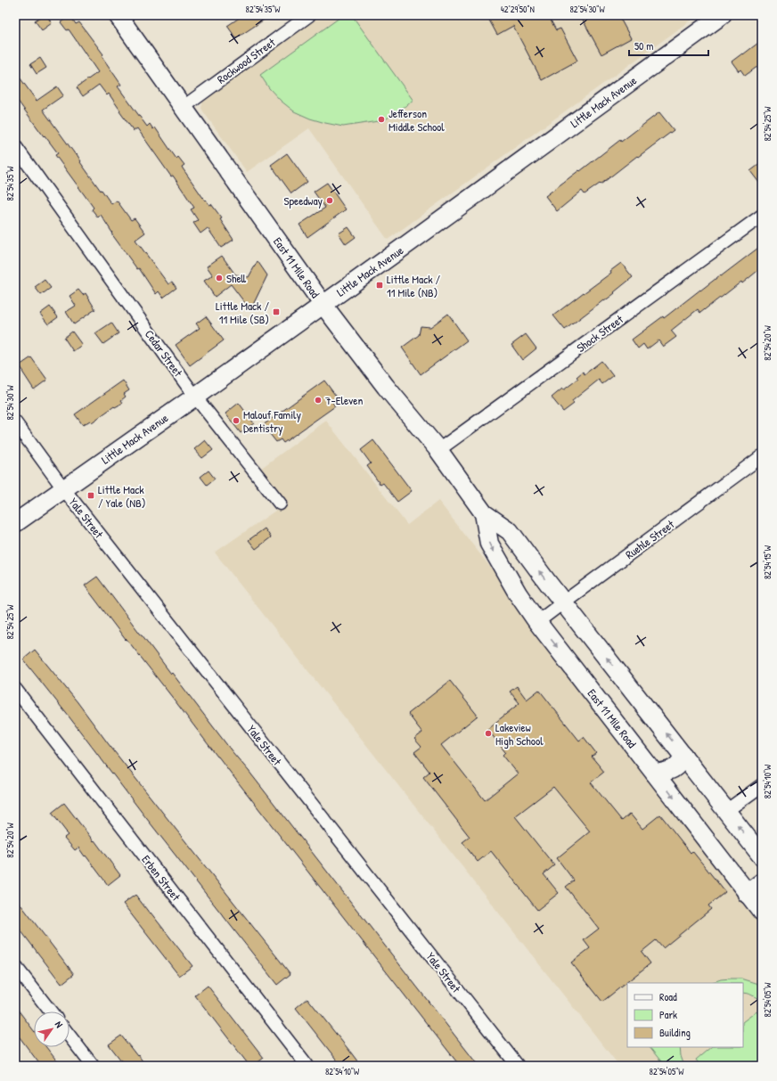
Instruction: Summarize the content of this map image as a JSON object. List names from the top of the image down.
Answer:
{
  "streets": {
    "main road": ["Little Mack Avenue", "East 11 Mile Road"],
    "street": [
      "Rockwood Street",
      "Shock Street",
      "Cedar Street",
      "Yale Street",
      "Ruehle Street",
      "Erben Street"
    ]
  },
  "crossings": [
    ["Rockwood Street", "East 11 Mile Road"],
    ["Little Mack Avenue", "East 11 Mile Road"],
    ["Little Mack Avenue", "Cedar Street"],
    ["Little Mack Avenue", "Yale Street"],
    ["East 11 Mile Road", "Shock Street"],
    ["East 11 Mile Road", "Ruehle Street"]
  ],
  "places": {
    "other": [
      "Jefferson Middle School",
      "Speedway",
      "Shell",
      "7-Eleven",
      "Malouf Family Dentistry",
      "Lakeview High School"
    ],
    "transit": ["Little Mack / 11 Mile (NB)", "Little Mack / 11 Mile (SB)", "Little Mack / Yale (NB)"]
  },
  "legend": ["Road", "Park", "Building"],
  "scale_bar": "50 m",
  "north": "top right",
  "coordinates": [
    "82°54'35\"W",
    "42°29'50\"N",
    "82°54'30\"W",
    "82°54'25\"W",
    "82°54'20\"W",
    "82°54'15\"W",
    "82°54'10\"W",
    "82°54'05\"W"
  ]
}
